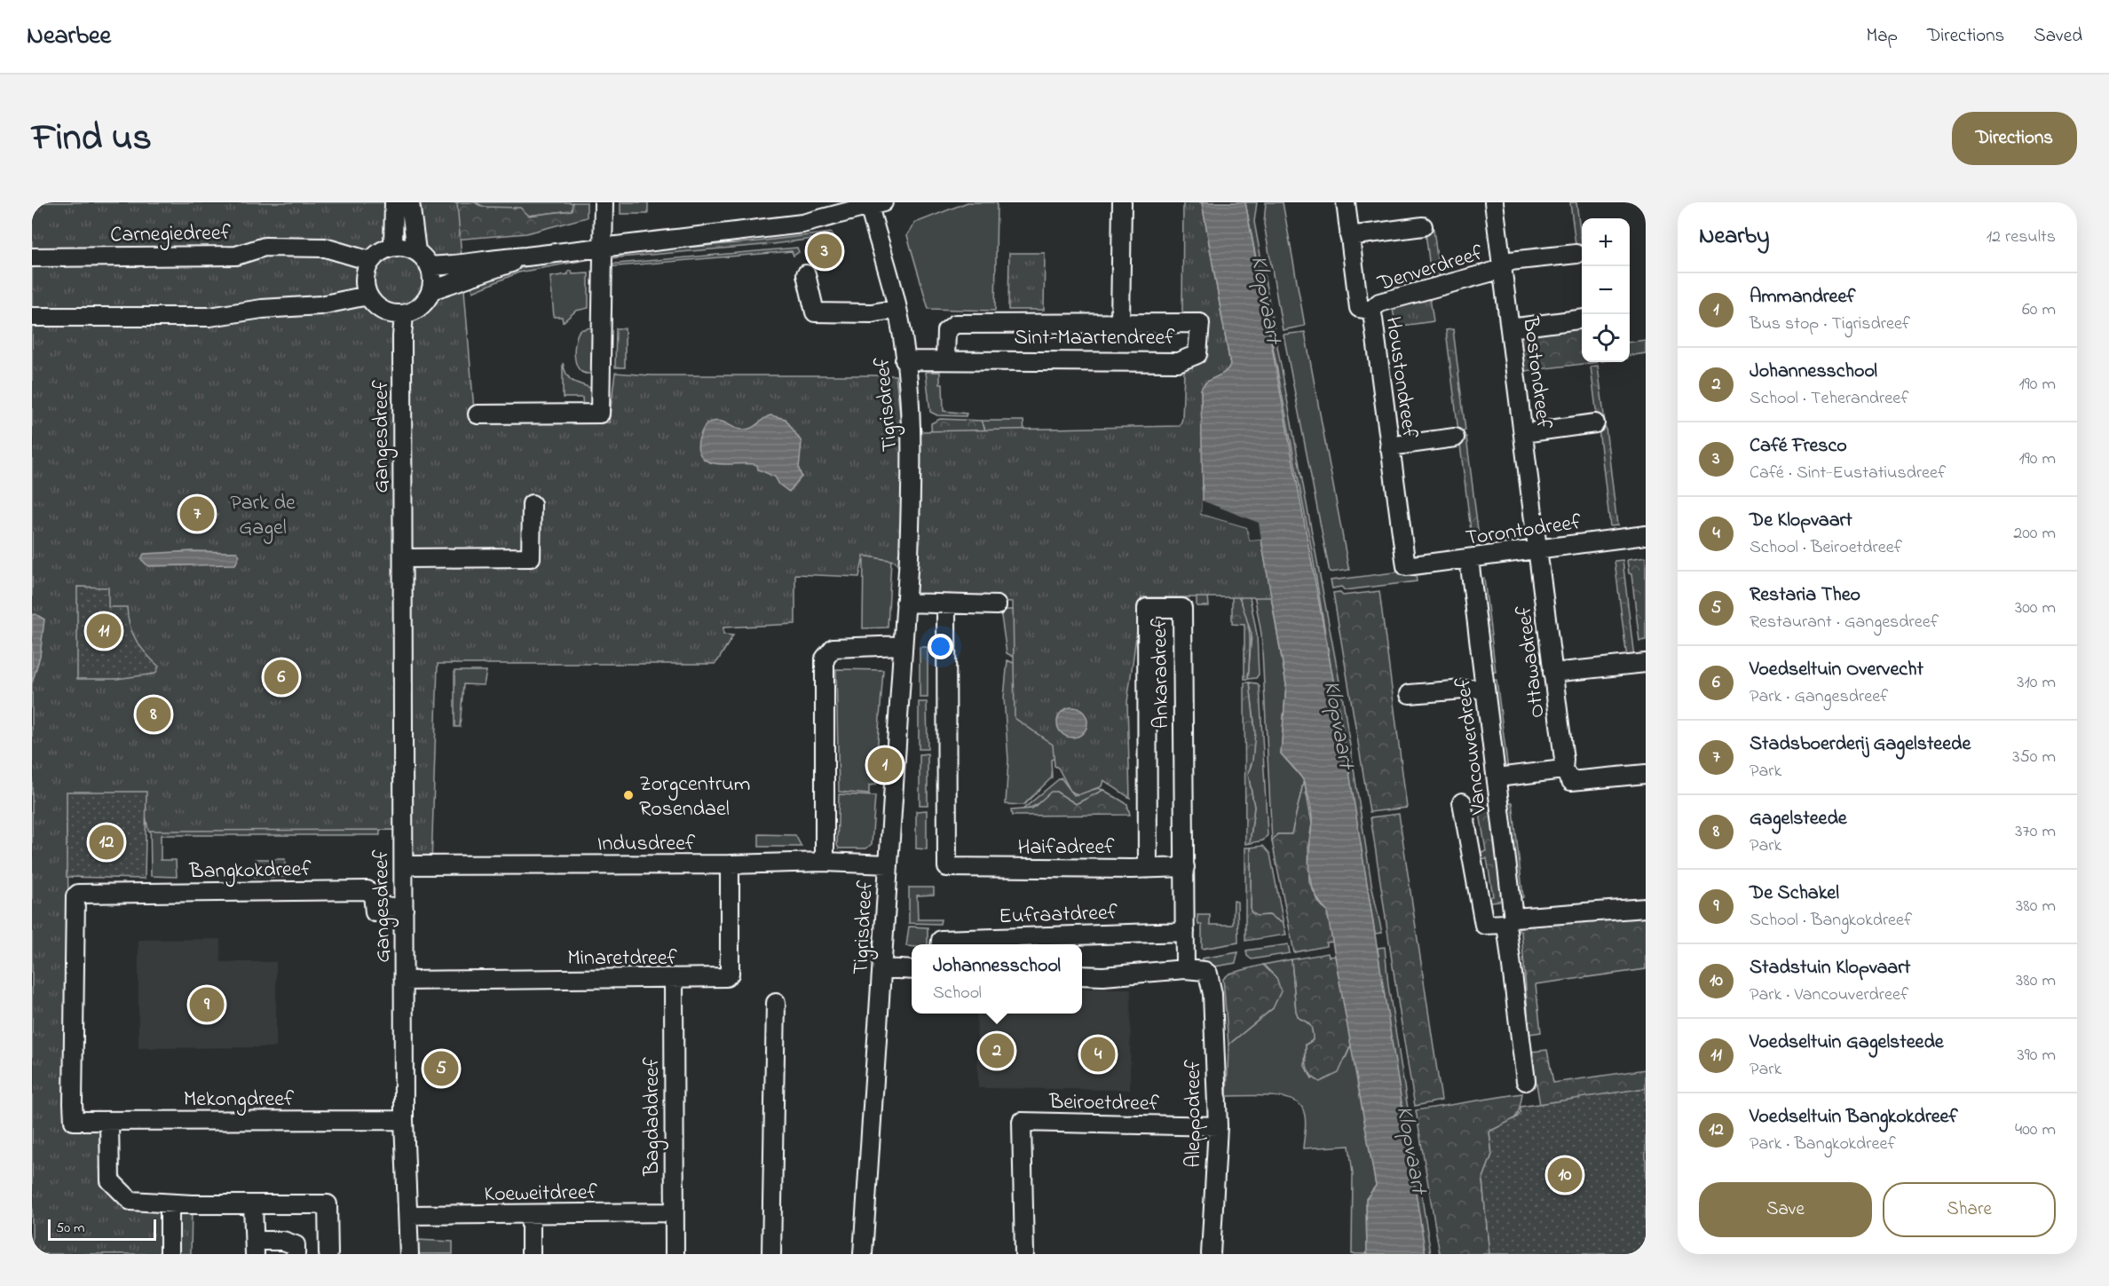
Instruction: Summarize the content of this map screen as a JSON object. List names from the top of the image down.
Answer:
{
  "streets": {
    "street": [
      "Carnegiedreef",
      "Denverdreef",
      "Sint-Maartendreef",
      "Bostondreef",
      "Houstondreef",
      "Tigrisdreef",
      "Gangesdreef",
      "Torontodreef",
      "Ottawadreef",
      "Ankaradreef",
      "Vancouverdreef",
      "Indusdreef",
      "Haifadreef",
      "Bangkokdreef",
      "Eufraatdreef",
      "Minaretdreef",
      "Mekongdreef",
      "Beiroetdreef",
      "Aleppodreef",
      "Bagdaddreef",
      "Koeweitdreef"
    ]
  },
  "crossings": [
    ["Carnegiedreef", "Gangesdreef"],
    ["Denverdreef", "Bostondreef"],
    ["Denverdreef", "Houstondreef"],
    ["Sint-Maartendreef", "Tigrisdreef"],
    ["Bostondreef", "Torontodreef"],
    ["Bostondreef", "Ottawadreef"],
    ["Houstondreef", "Torontodreef"],
    ["Tigrisdreef", "Indusdreef"],
    ["Gangesdreef", "Indusdreef"],
    ["Gangesdreef", "Bangkokdreef"],
    ["Gangesdreef", "Minaretdreef"],
    ["Gangesdreef", "Mekongdreef"],
    ["Gangesdreef", "Koeweitdreef"],
    ["Torontodreef", "Ottawadreef"],
    ["Torontodreef", "Vancouverdreef"],
    ["Ankaradreef", "Haifadreef"],
    ["Ankaradreef", "Eufraatdreef"],
    ["Ankaradreef", "Aleppodreef"],
    ["Indusdreef", "Minaretdreef"],
    ["Bangkokdreef", "Mekongdreef"],
    ["Minaretdreef", "Bagdaddreef"],
    ["Beiroetdreef", "Aleppodreef"],
    ["Bagdaddreef", "Koeweitdreef"]
  ],
  "water": ["Klopvaart"],
  "parks": ["Park de Gagel"],
  "places": ["Zorgcentrum Rosendael"],
  "scale_bar": "50 m",
  "page": {
    "header": "Nearbee",
    "nav": ["Map", "Directions", "Saved"],
    "title": "Find us",
    "buttons": [
      "Directions",
      ["Save", "Share"]
    ],
    "heading": ["Nearby", "12 results"],
    "map_buttons": ["+", "−"],
    "pins": [
      "3",
      "7",
      "11",
      "6",
      "8",
      "1",
      "12",
      "9",
      "2",
      "4",
      "5",
      "10"
    ],
    "list": [
      {
        "mark": "1",
        "name": "Ammandreef",
        "note": "Bus stop · Tigrisdreef",
        "value": "60 m"
      },
      {
        "mark": "2",
        "name": "Johannesschool",
        "note": "School · Teherandreef",
        "value": "190 m"
      },
      {
        "mark": "3",
        "name": "Café Fresco",
        "note": "Café · Sint-Eustatiusdreef",
        "value": "190 m"
      },
      {
        "mark": "4",
        "name": "De Klopvaart",
        "note": "School · Beiroetdreef",
        "value": "200 m"
      },
      {
        "mark": "5",
        "name": "Restaria Theo",
        "note": "Restaurant · Gangesdreef",
        "value": "300 m"
      },
      {
        "mark": "6",
        "name": "Voedseltuin Overvecht",
        "note": "Park · Gangesdreef",
        "value": "310 m"
      },
      {
        "mark": "7",
        "name": "Stadsboerderij Gagelsteede",
        "note": "Park",
        "value": "350 m"
      },
      {
        "mark": "8",
        "name": "Gagelsteede",
        "note": "Park",
        "value": "370 m"
      },
      {
        "mark": "9",
        "name": "De Schakel",
        "note": "School · Bangkokdreef",
        "value": "380 m"
      },
      {
        "mark": "10",
        "name": "Stadstuin Klopvaart",
        "note": "Park · Vancouverdreef",
        "value": "380 m"
      },
      {
        "mark": "11",
        "name": "Voedseltuin Gagelsteede",
        "note": "Park",
        "value": "390 m"
      },
      {
        "mark": "12",
        "name": "Voedseltuin Bangkokdreef",
        "note": "Park · Bangkokdreef",
        "value": "400 m"
      }
    ],
    "popup": ["Johannesschool", "School"],
    "scale": "50 m"
  }
}
